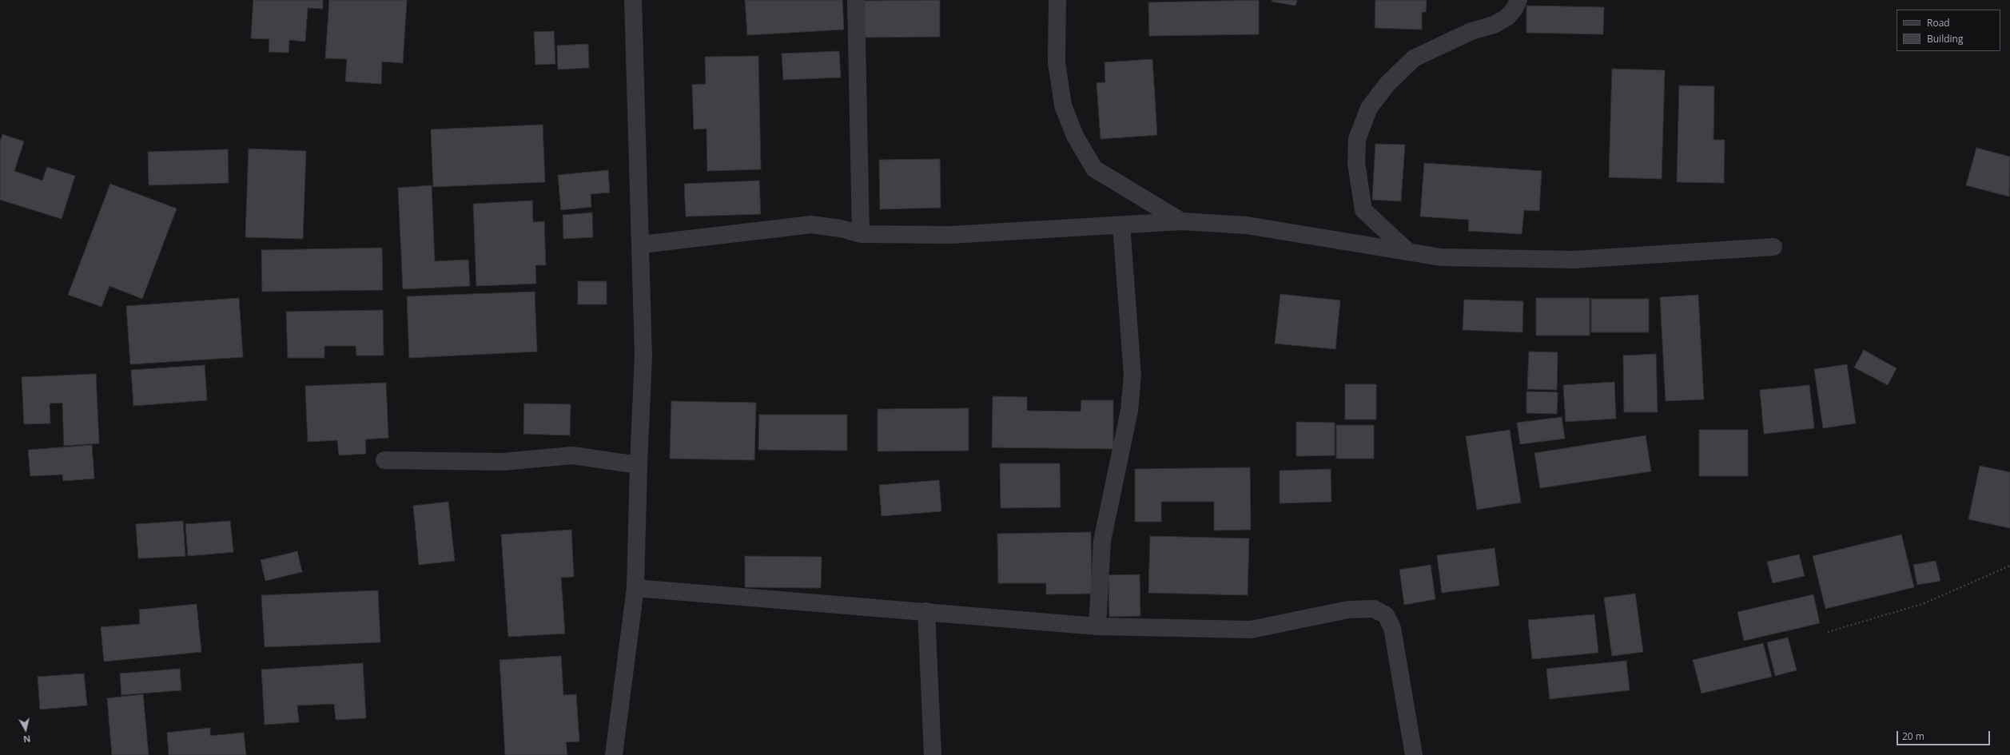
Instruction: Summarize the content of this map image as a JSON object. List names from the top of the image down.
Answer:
{
  "legend": ["Road", "Building"],
  "scale_bar": "20 m",
  "north": "bottom"
}
